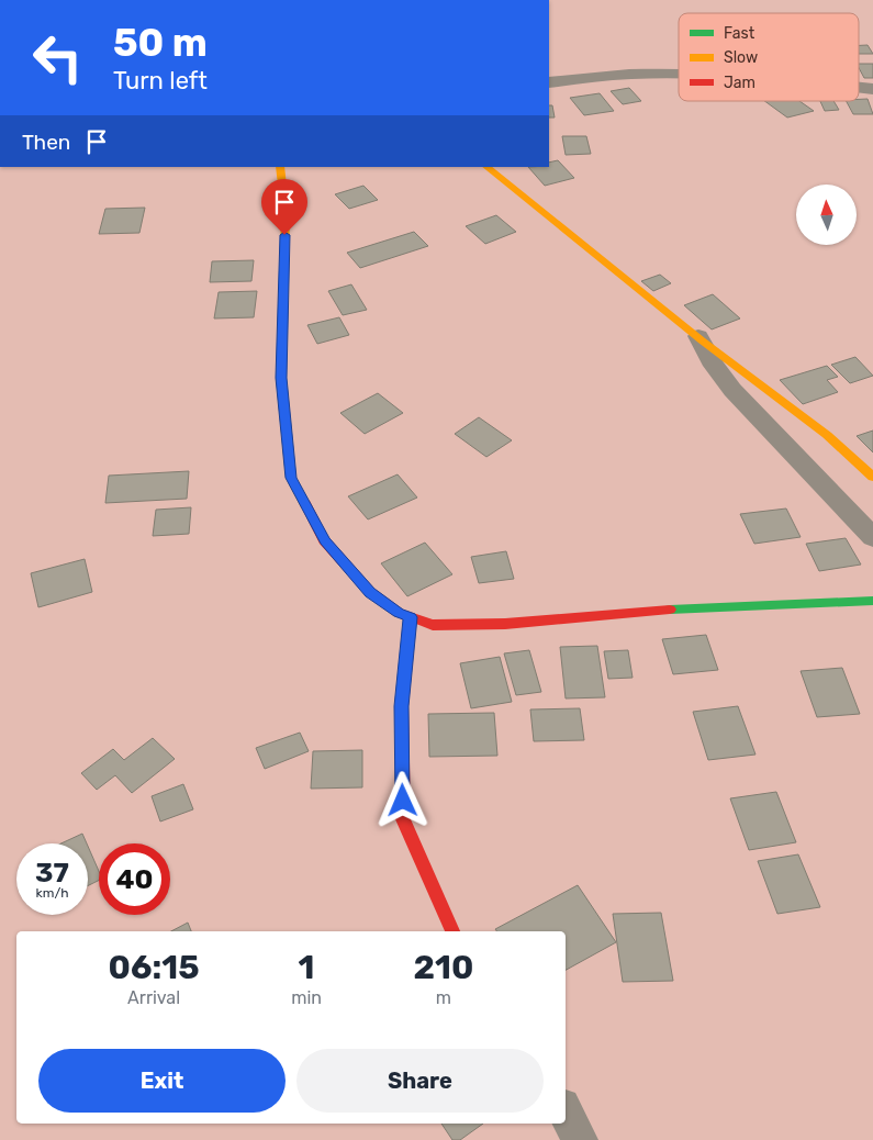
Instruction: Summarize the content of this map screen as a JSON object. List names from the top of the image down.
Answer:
{
  "legend": ["Fast", "Slow", "Jam"],
  "north": "top",
  "page": {
    "turn": ["50 m", "Turn left"],
    "then": "Then",
    "speed": "37 km/h",
    "limit": "40",
    "eta": [
      "06:15",
      "Arrival",
      "1",
      "min",
      "210",
      "m"
    ],
    "buttons": ["Exit", "Share"]
  }
}
